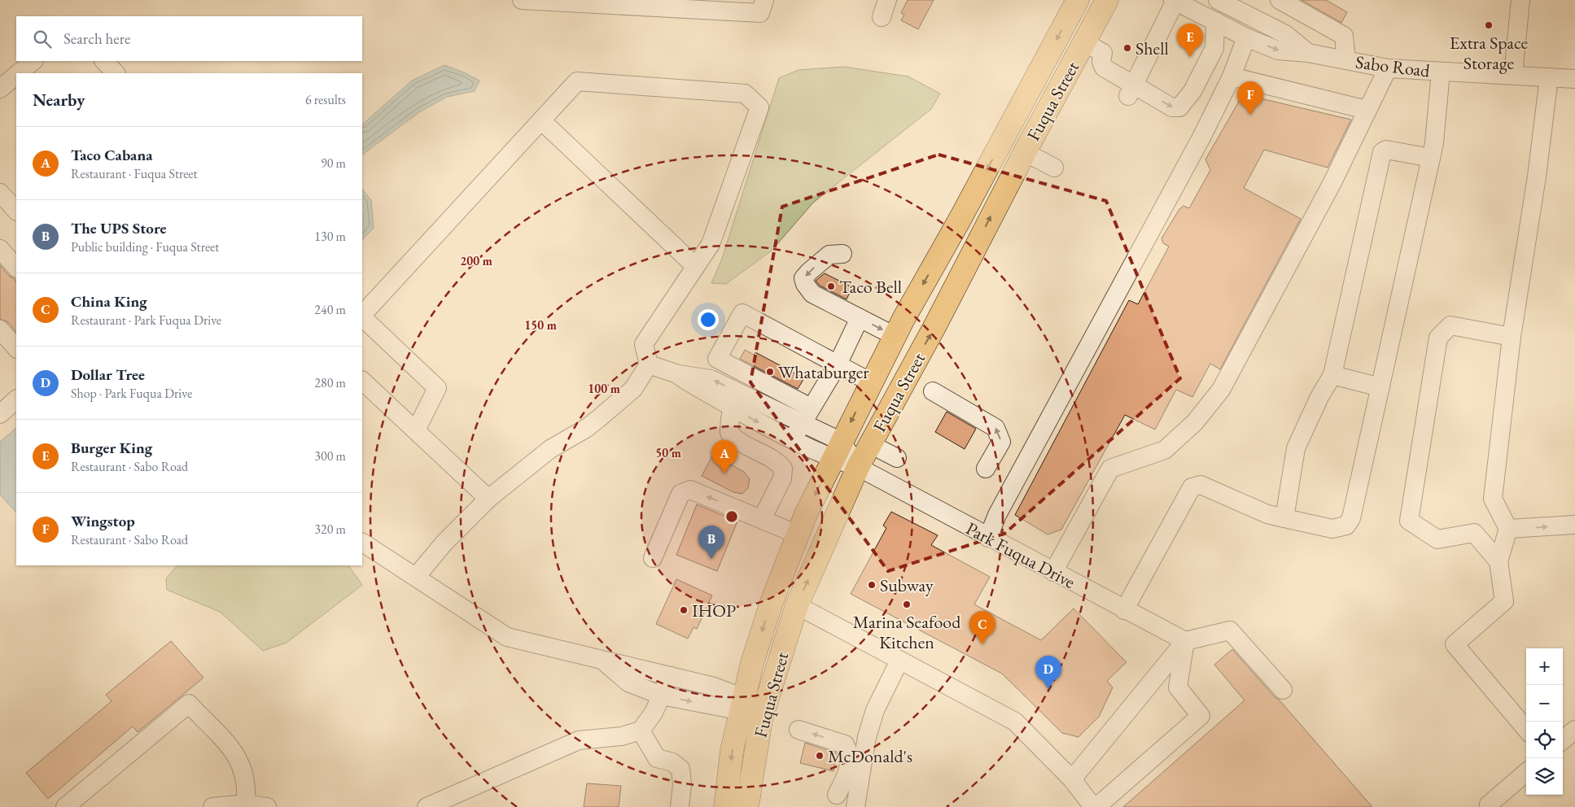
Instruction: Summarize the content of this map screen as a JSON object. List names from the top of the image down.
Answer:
{
  "streets": {
    "main road": ["Fuqua Street"],
    "street": ["Sabo Road", "Park Fuqua Drive"]
  },
  "crossings": [
    ["Fuqua Street", "Park Fuqua Drive"]
  ],
  "places": [
    "Extra Space Storage",
    "Shell",
    "Taco Bell",
    "Whataburger",
    "Subway",
    "Marina Seafood Kitchen",
    "IHOP",
    "McDonald's"
  ],
  "page": {
    "search": "Search here",
    "pins": [
      "E",
      "F",
      "A",
      "B",
      "C",
      "D"
    ],
    "heading": ["Nearby", "6 results"],
    "list": [
      {
        "mark": "A",
        "name": "Taco Cabana",
        "note": "Restaurant · Fuqua Street",
        "value": "90 m"
      },
      {
        "mark": "B",
        "name": "The UPS Store",
        "note": "Public building · Fuqua Street",
        "value": "130 m"
      },
      {
        "mark": "C",
        "name": "China King",
        "note": "Restaurant · Park Fuqua Drive",
        "value": "240 m"
      },
      {
        "mark": "D",
        "name": "Dollar Tree",
        "note": "Shop · Park Fuqua Drive",
        "value": "280 m"
      },
      {
        "mark": "E",
        "name": "Burger King",
        "note": "Restaurant · Sabo Road",
        "value": "300 m"
      },
      {
        "mark": "F",
        "name": "Wingstop",
        "note": "Restaurant · Sabo Road",
        "value": "320 m"
      }
    ],
    "map_buttons": ["+", "−"]
  },
  "rings": [
    "200 m",
    "150 m",
    "100 m",
    "50 m"
  ]
}
